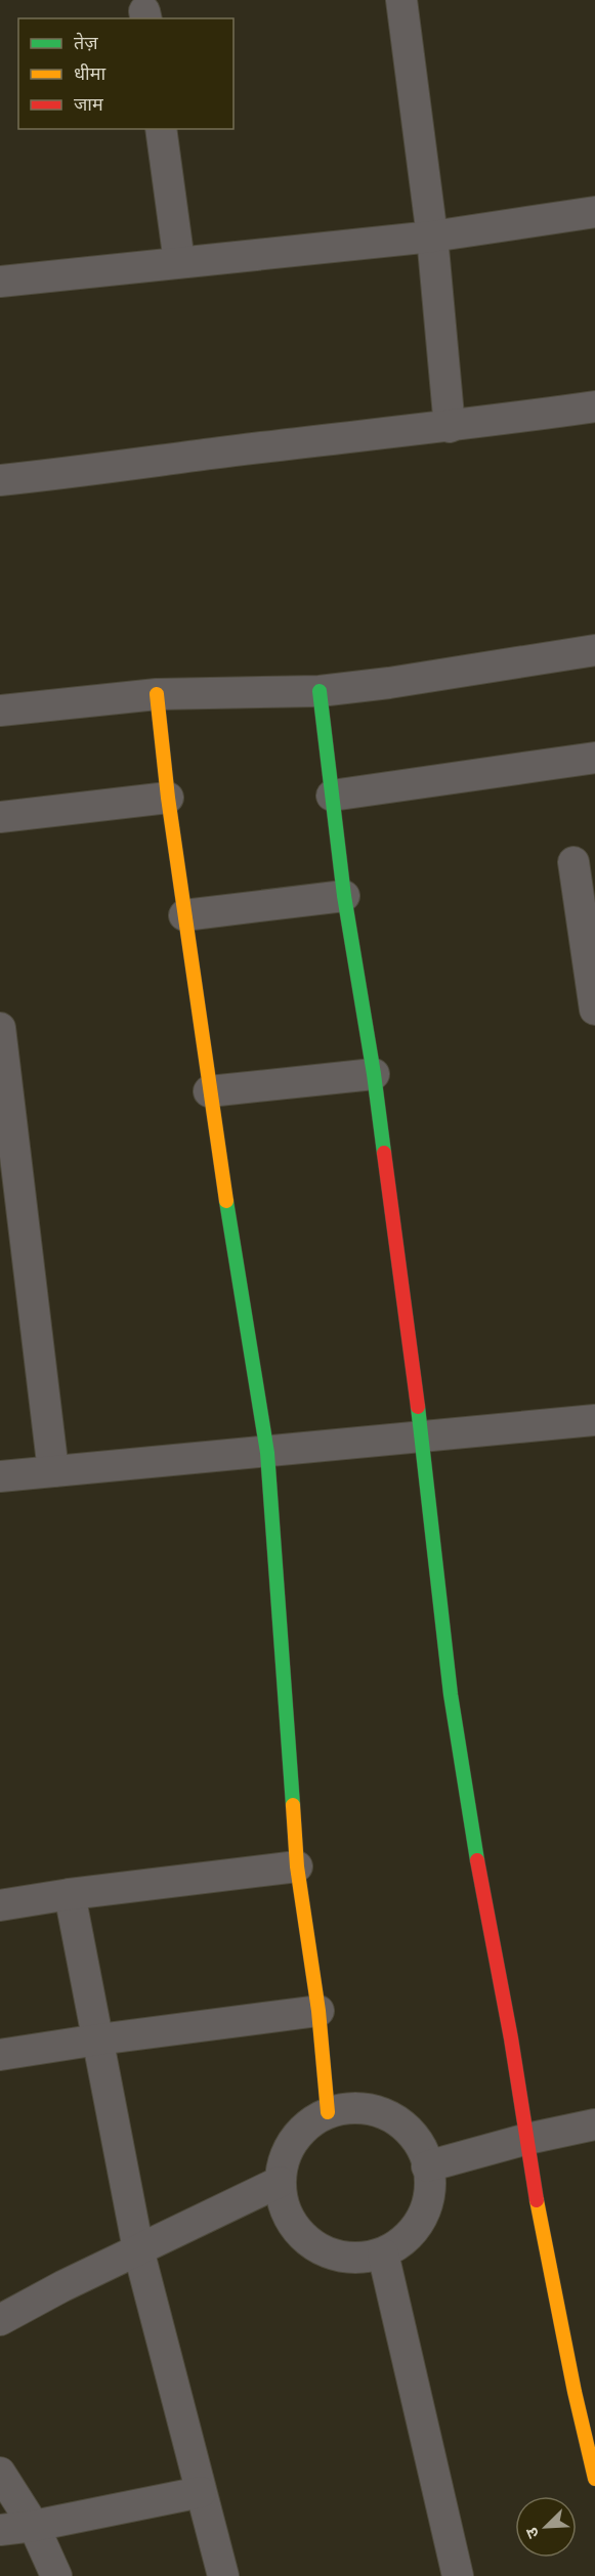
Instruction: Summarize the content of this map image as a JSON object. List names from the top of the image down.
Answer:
{
  "legend": ["तेज़", "धीमा", "जाम"],
  "north": "bottom left"
}
